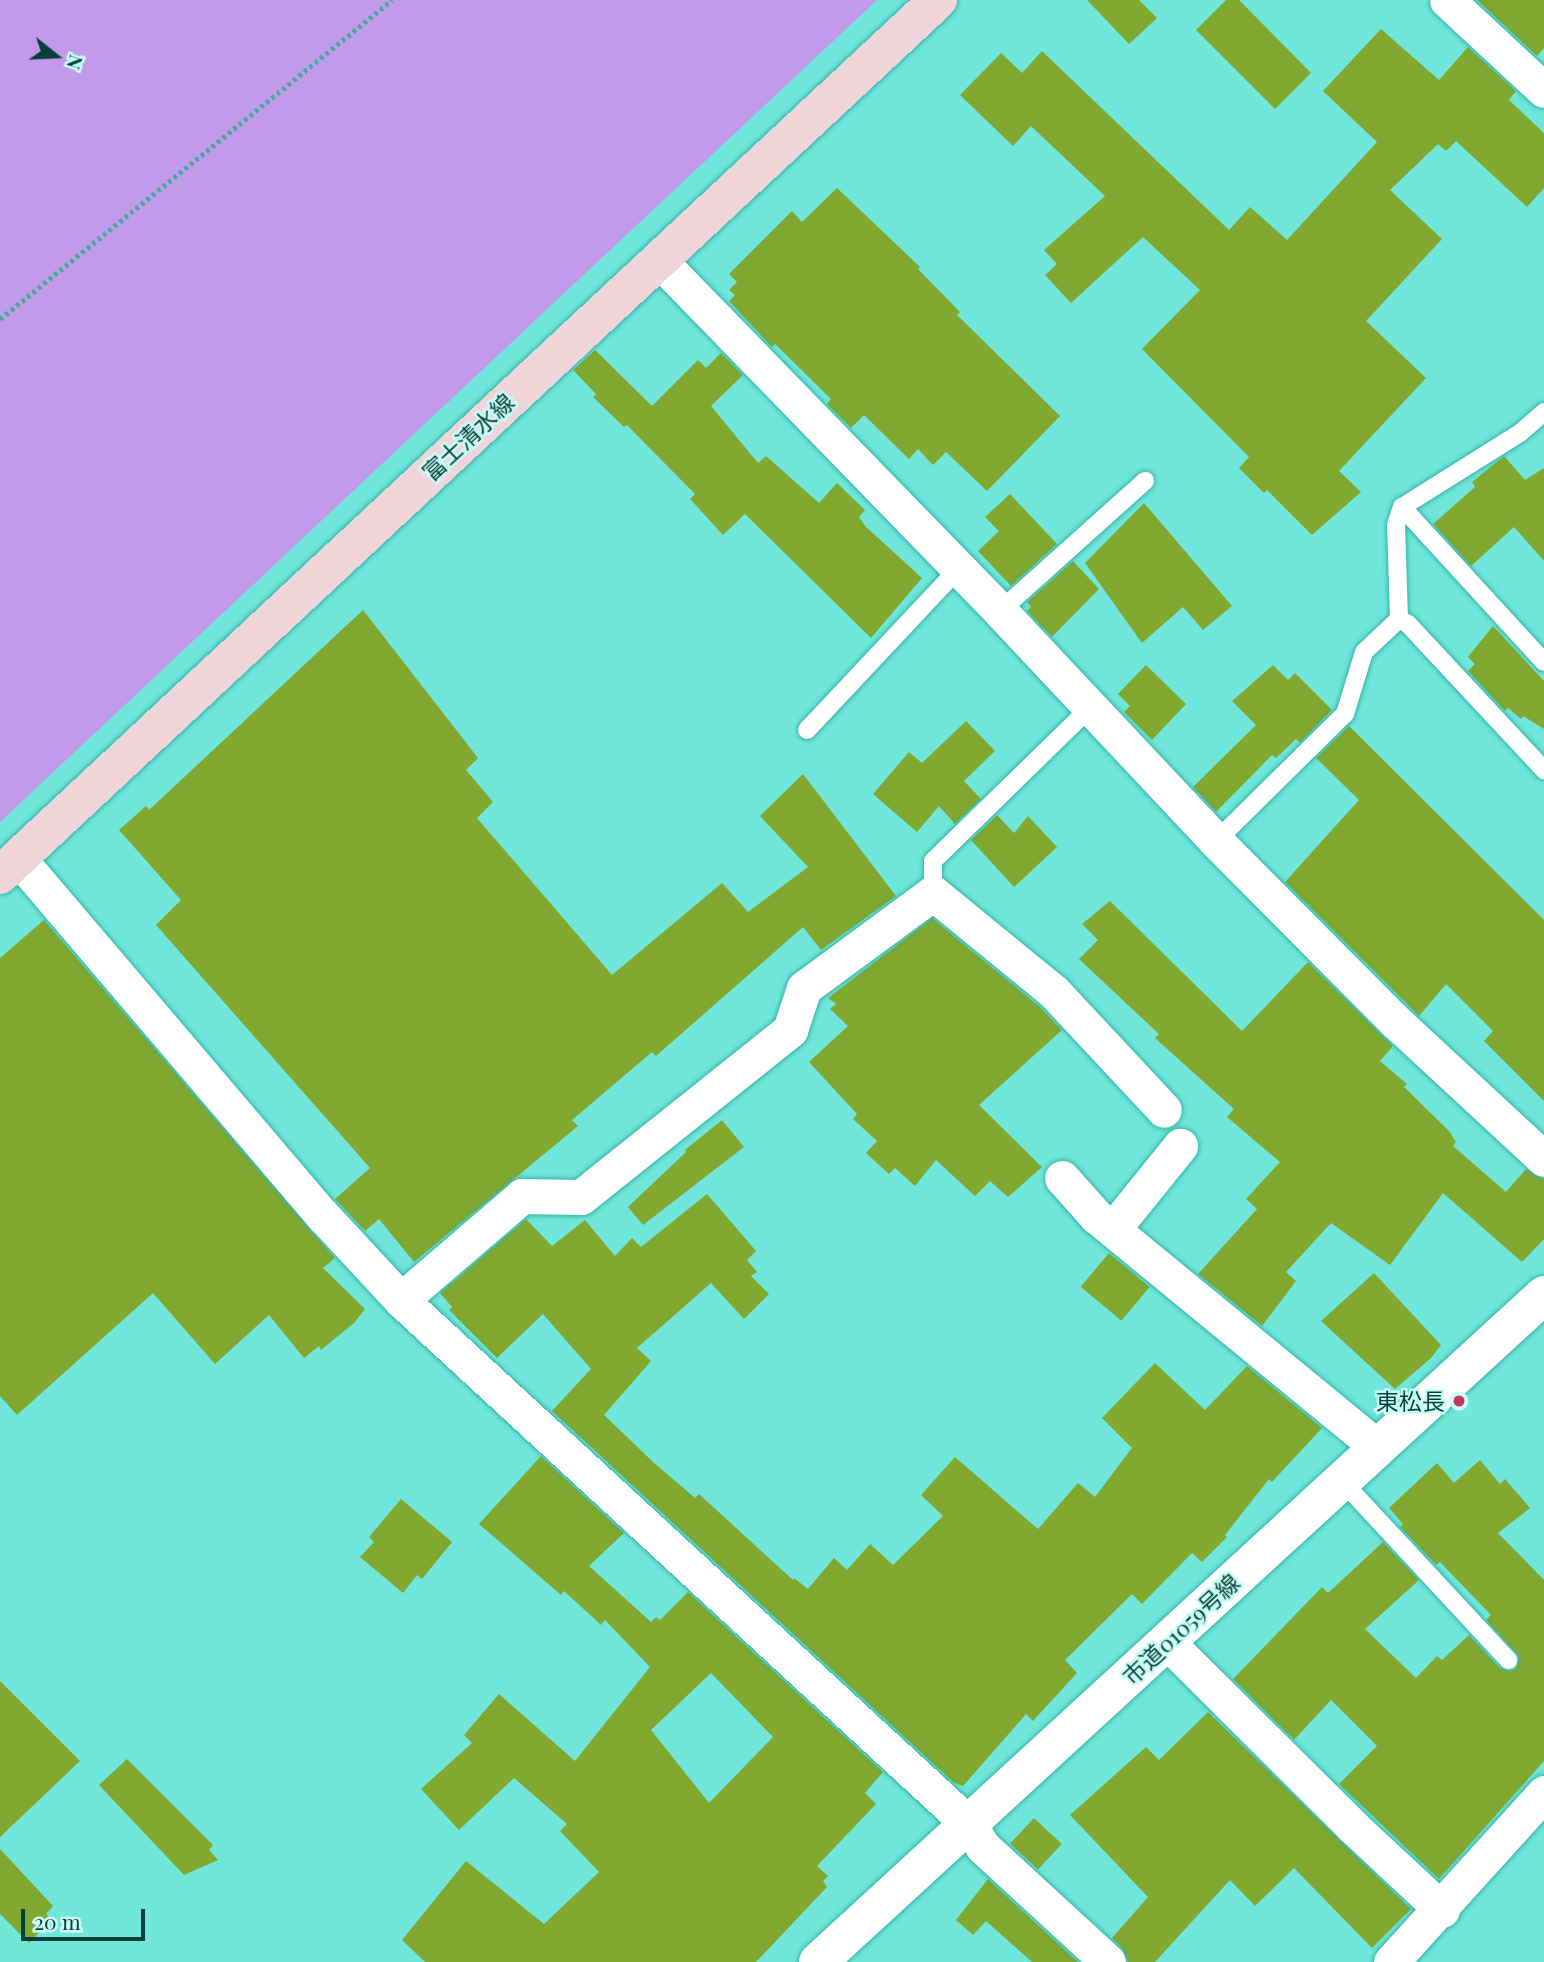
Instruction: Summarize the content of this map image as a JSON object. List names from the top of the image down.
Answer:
{
  "streets": {
    "main road": ["富士清水線"],
    "street": ["市道01059号線"]
  },
  "places": ["東松長"],
  "scale_bar": "20 m",
  "north": "right"
}
